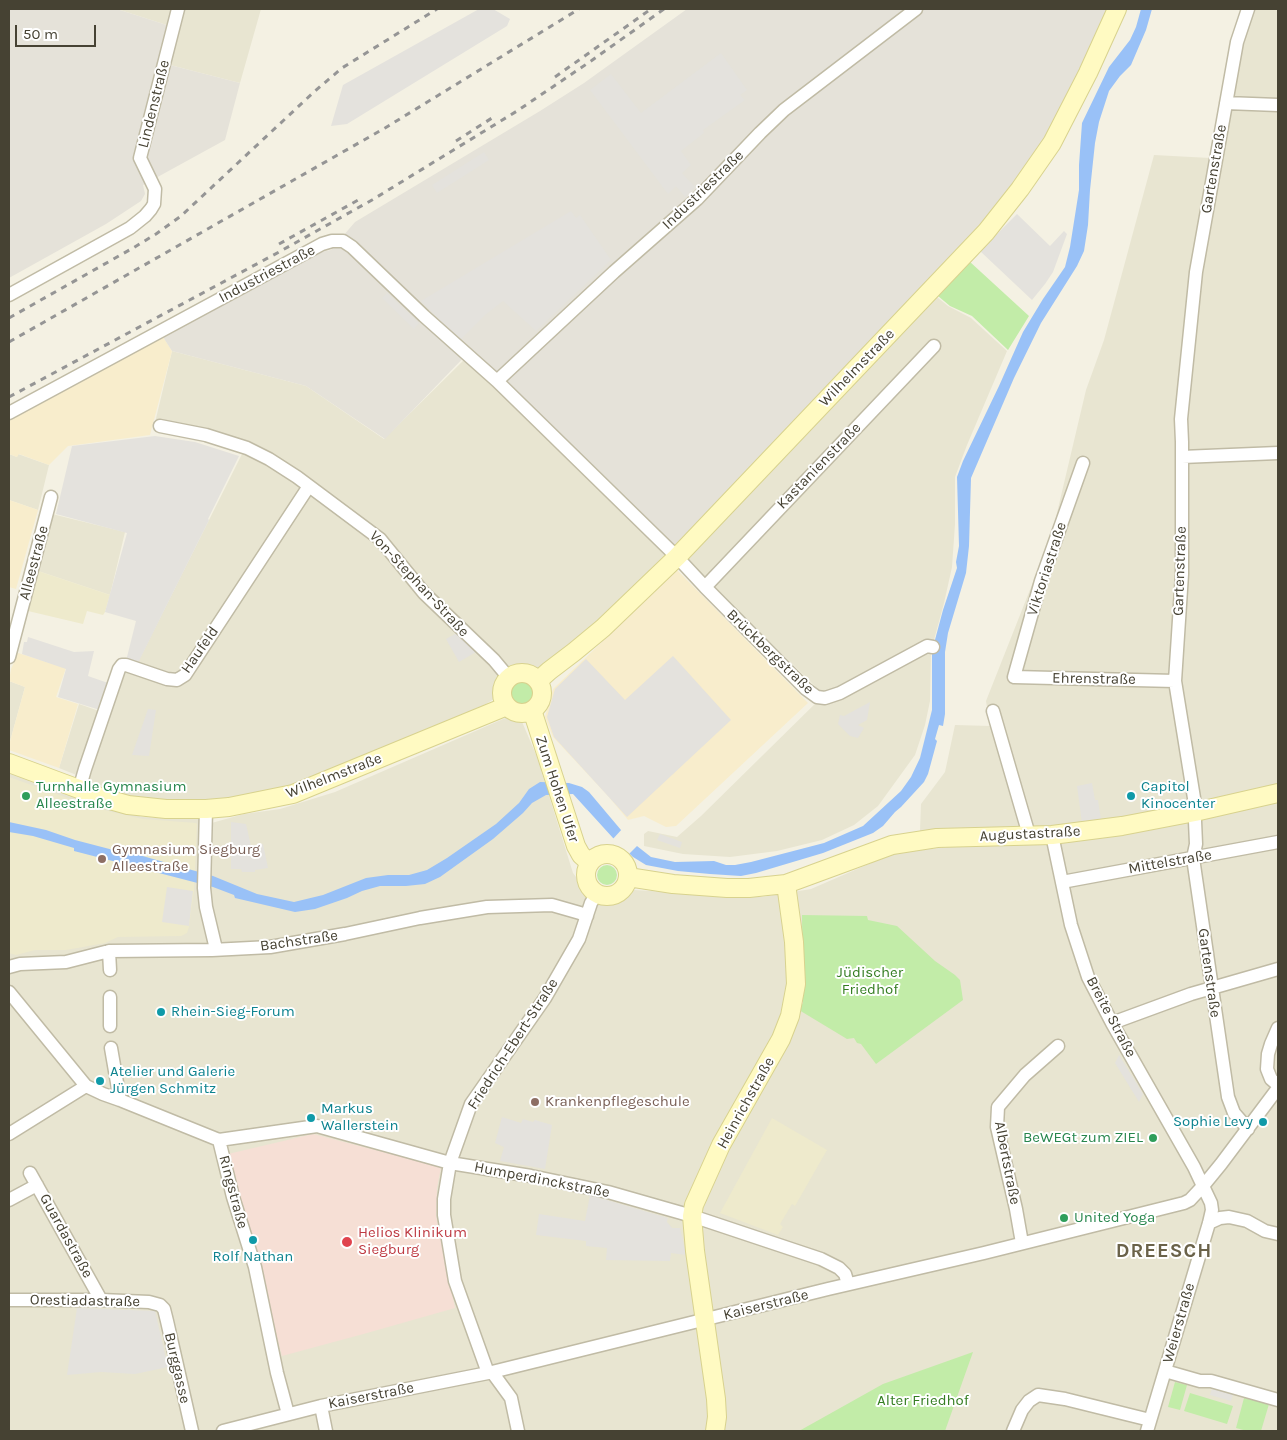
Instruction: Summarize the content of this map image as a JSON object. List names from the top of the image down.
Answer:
{
  "streets": {
    "main road": [
      "Wilhelmstraße",
      "Zum Hohen Ufer",
      "Augustastraße",
      "Heinrichstraße"
    ],
    "street": [
      "Lindenstraße",
      "Gartenstraße",
      "Industriestraße",
      "Kastanienstraße",
      "Alleestraße",
      "Viktoriastraße",
      "Von-Stephan-Straße",
      "Haufeld",
      "Brückbergstraße",
      "Ehrenstraße",
      "Mittelstraße",
      "Bachstraße",
      "Breite Straße",
      "Friedrich-Ebert-Straße",
      "Albertstraße",
      "Humperdinckstraße",
      "Ringstraße",
      "Guardastraße",
      "Orestiadastraße",
      "Kaiserstraße",
      "Weierstraße",
      "Burggasse"
    ]
  },
  "crossings": [
    ["Gartenstraße", "Ehrenstraße"],
    ["Gartenstraße", "Augustastraße"],
    ["Gartenstraße", "Mittelstraße"],
    ["Gartenstraße", "Kaiserstraße"],
    ["Industriestraße", "Wilhelmstraße"],
    ["Industriestraße", "Brückbergstraße"],
    ["Wilhelmstraße", "Von-Stephan-Straße"],
    ["Wilhelmstraße", "Haufeld"],
    ["Wilhelmstraße", "Brückbergstraße"],
    ["Wilhelmstraße", "Zum Hohen Ufer"],
    ["Kastanienstraße", "Brückbergstraße"],
    ["Viktoriastraße", "Ehrenstraße"],
    ["Von-Stephan-Straße", "Haufeld"],
    ["Von-Stephan-Straße", "Zum Hohen Ufer"],
    ["Zum Hohen Ufer", "Friedrich-Ebert-Straße"],
    ["Augustastraße", "Breite Straße"],
    ["Augustastraße", "Heinrichstraße"],
    ["Mittelstraße", "Breite Straße"],
    ["Bachstraße", "Friedrich-Ebert-Straße"],
    ["Breite Straße", "Kaiserstraße"],
    ["Breite Straße", "Weierstraße"],
    ["Friedrich-Ebert-Straße", "Humperdinckstraße"],
    ["Friedrich-Ebert-Straße", "Kaiserstraße"],
    ["Heinrichstraße", "Humperdinckstraße"],
    ["Heinrichstraße", "Kaiserstraße"],
    ["Albertstraße", "Kaiserstraße"],
    ["Humperdinckstraße", "Ringstraße"],
    ["Humperdinckstraße", "Kaiserstraße"],
    ["Ringstraße", "Kaiserstraße"],
    ["Guardastraße", "Orestiadastraße"],
    ["Orestiadastraße", "Burggasse"],
    ["Kaiserstraße", "Weierstraße"]
  ],
  "districts": ["DREESCH"],
  "parks": ["Jüdischer Friedhof", "Alter Friedhof"],
  "places": [
    "Turnhalle Gymnasium Alleestraße",
    "Capitol Kinocenter",
    "Gymnasium Siegburg Alleestraße",
    "Rhein-Sieg-Forum",
    "Atelier und Galerie Jürgen Schmitz",
    "Krankenpflegeschule",
    "Markus Wallerstein",
    "Sophie Levy",
    "BeWEGt zum ZIEL",
    "United Yoga",
    "Rolf Nathan",
    "Helios Klinikum Siegburg"
  ],
  "scale_bar": "50 m"
}
